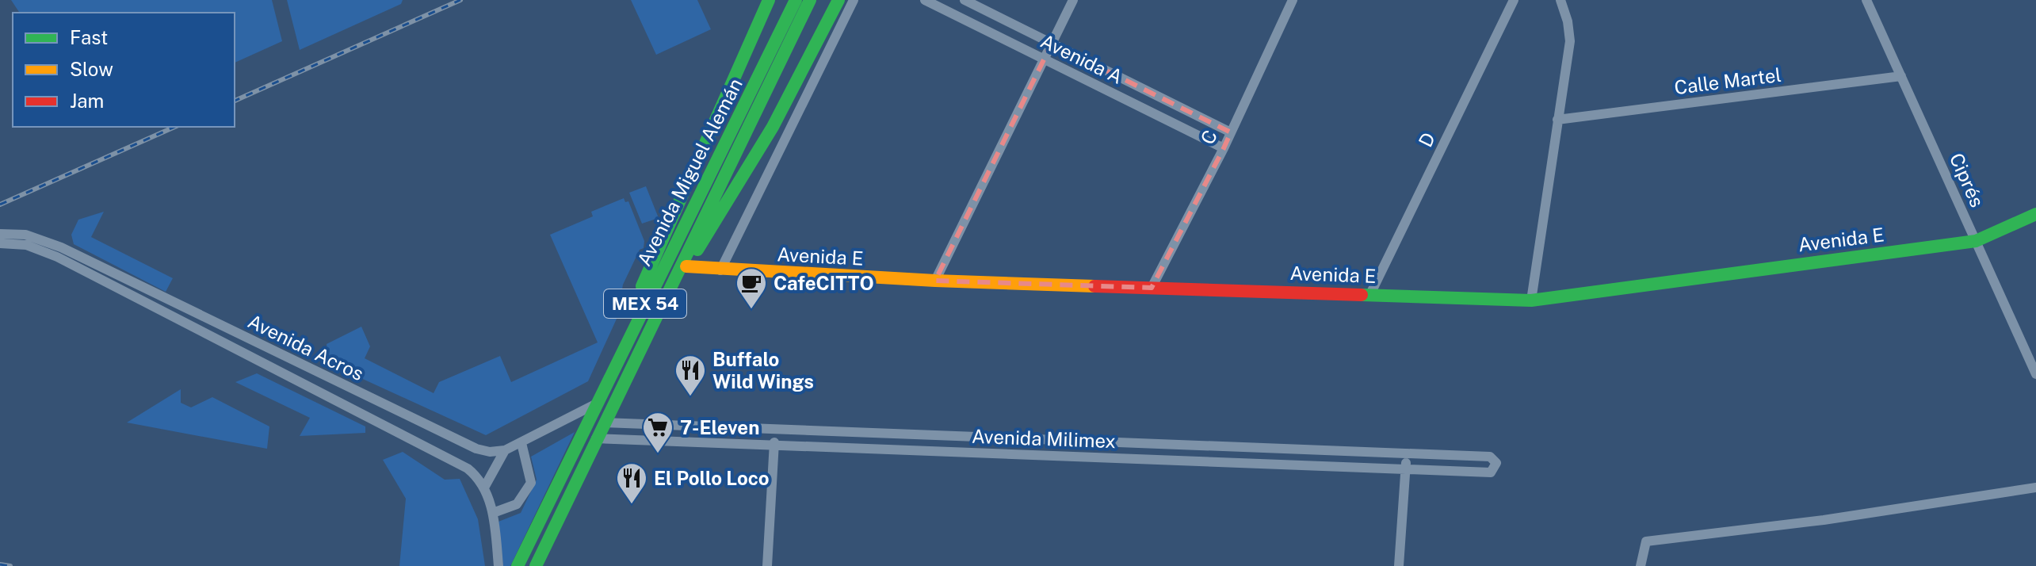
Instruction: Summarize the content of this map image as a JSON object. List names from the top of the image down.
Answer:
{
  "streets": {
    "main road": ["Avenida Miguel Alemán", "Avenida E", "MEX 54"],
    "street": [
      "Avenida A",
      "Calle Martel",
      "C",
      "D",
      "Ciprés",
      "Avenida Acros",
      "Avenida Milimex"
    ]
  },
  "crossings": [
    ["Avenida A", "C"],
    ["Calle Martel", "Ciprés"],
    ["C", "Avenida E"],
    ["D", "Avenida E"],
    ["Avenida Miguel Alemán", "Avenida Acros"],
    ["Avenida Miguel Alemán", "Avenida Milimex"],
    ["Ciprés", "Avenida E"]
  ],
  "places": {
    "cafe": ["CafeCITTO"],
    "restaurant": ["Buffalo Wild Wings", "El Pollo Loco"],
    "supermarket": ["7-Eleven"]
  },
  "legend": ["Fast", "Slow", "Jam"]
}
